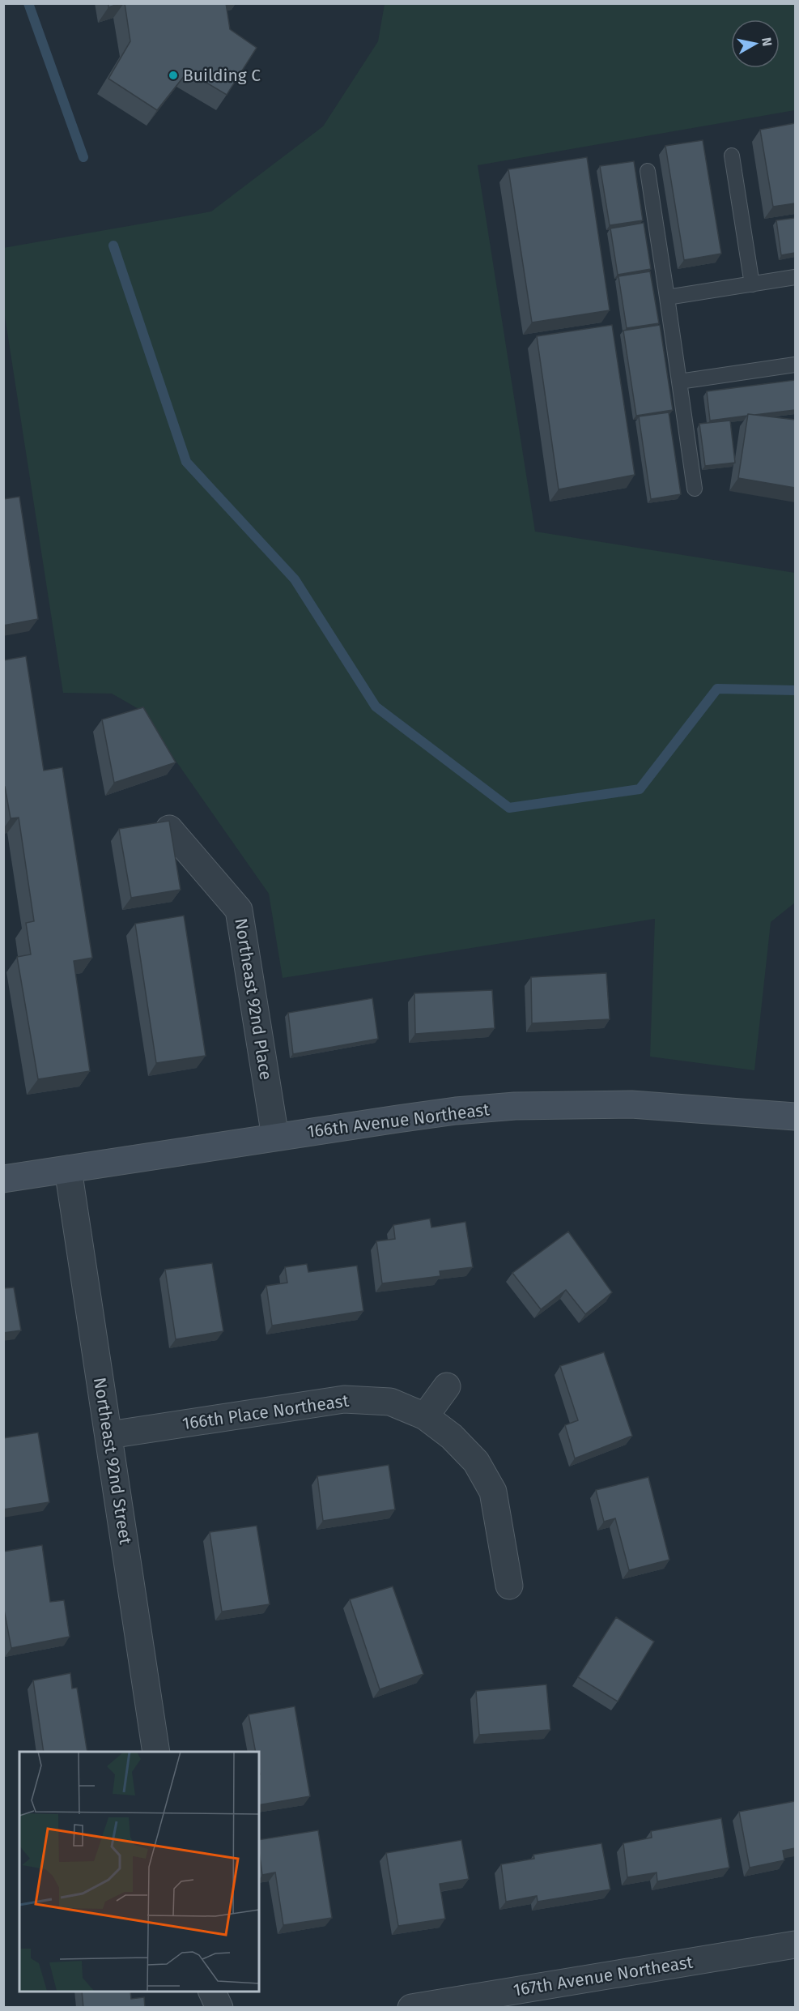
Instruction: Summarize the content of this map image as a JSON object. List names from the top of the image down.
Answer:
{
  "streets": {
    "street": [
      "Northeast 92nd Place",
      "166th Avenue Northeast",
      "166th Place Northeast",
      "Northeast 92nd Street",
      "167th Avenue Northeast"
    ]
  },
  "crossings": [
    ["Northeast 92nd Place", "166th Avenue Northeast"],
    ["166th Avenue Northeast", "Northeast 92nd Street"],
    ["166th Place Northeast", "Northeast 92nd Street"]
  ],
  "places": ["Building C"],
  "north": "right"
}
